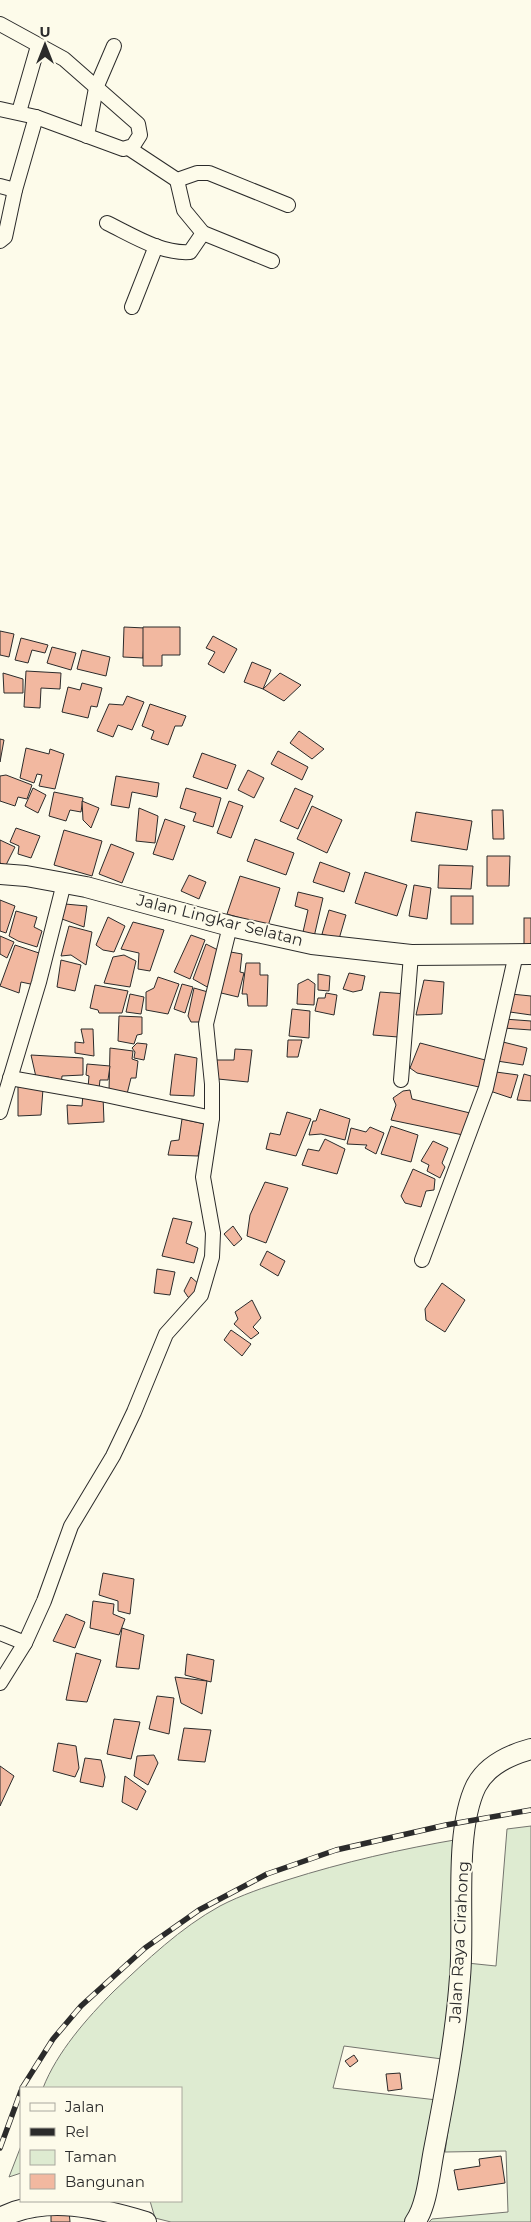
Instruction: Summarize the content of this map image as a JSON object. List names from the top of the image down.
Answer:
{
  "streets": {
    "street": ["Jalan Lingkar Selatan", "Jalan Raya Cirahong"]
  },
  "legend": [
    "Jalan",
    "Rel",
    "Taman",
    "Bangunan"
  ],
  "north": "top"
}
